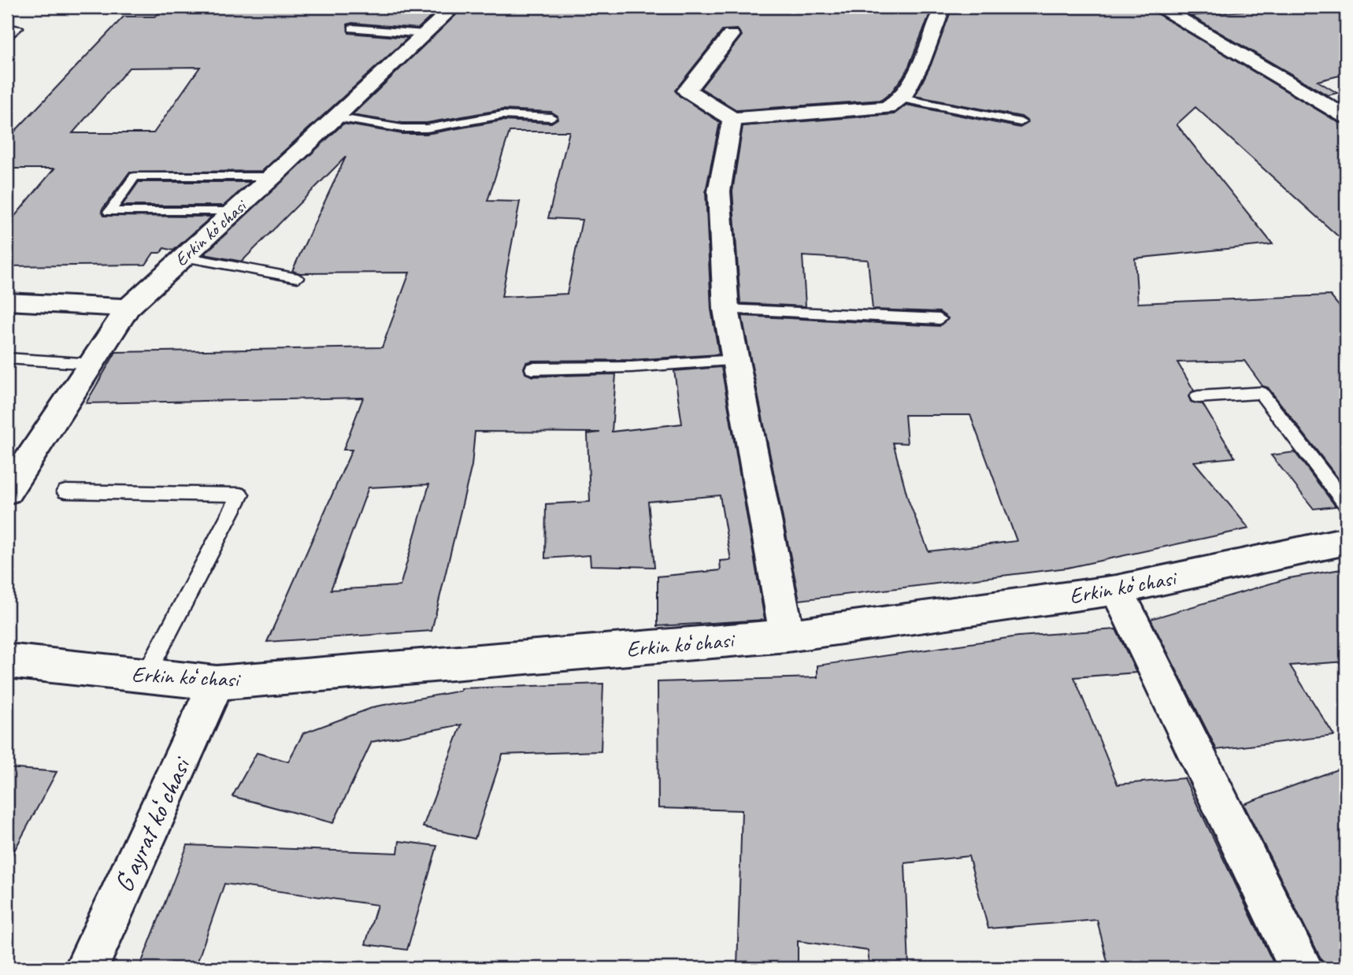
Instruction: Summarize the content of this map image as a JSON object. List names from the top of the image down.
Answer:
{
  "streets": {
    "street": ["Erkin koʻchasi", "Gʻayrat koʻchasi"]
  },
  "crossings": [
    ["Erkin koʻchasi", "Gʻayrat koʻchasi"]
  ]
}
